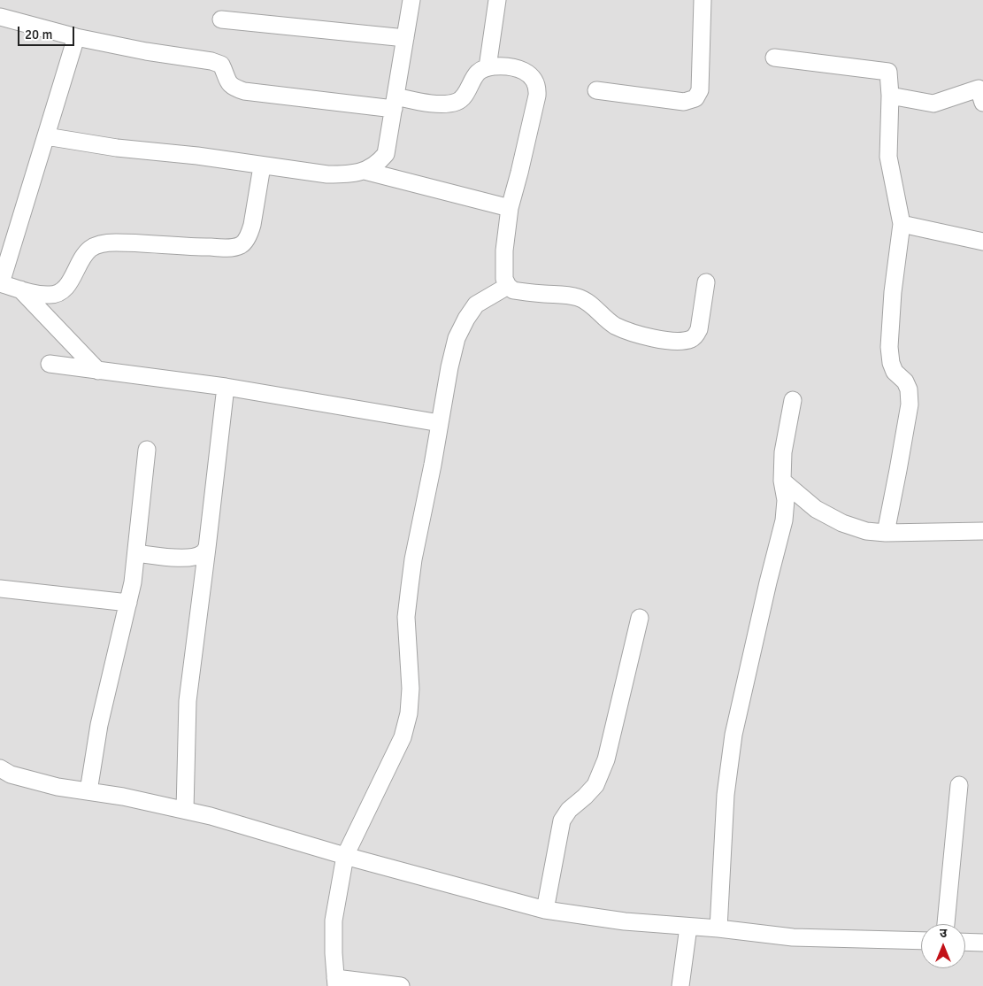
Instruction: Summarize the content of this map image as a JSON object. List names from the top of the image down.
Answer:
{
  "scale_bar": "20 m",
  "north": "top"
}
